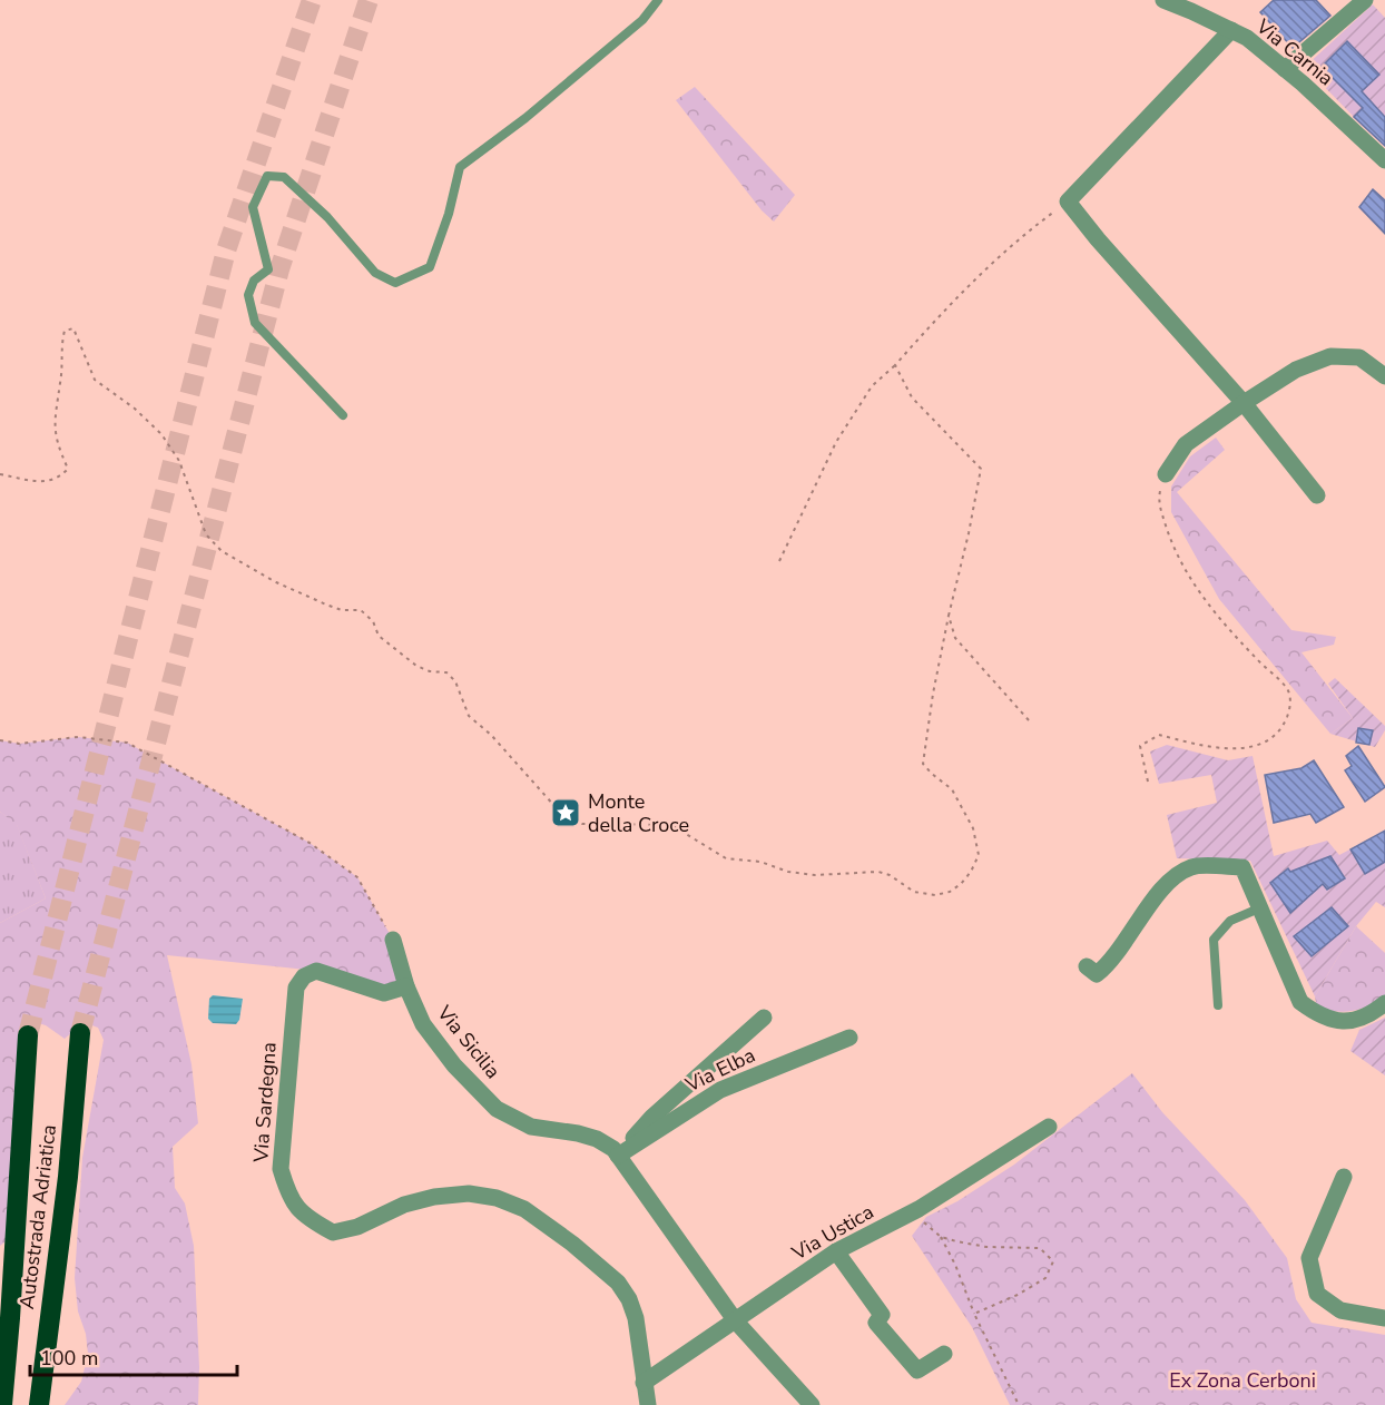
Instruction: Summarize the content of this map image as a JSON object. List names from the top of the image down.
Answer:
{
  "streets": {
    "highway": ["Autostrada Adriatica"],
    "street": [
      "Via Carnia",
      "Via Sicilia",
      "Via Elba",
      "Via Sardegna",
      "Via Ustica"
    ]
  },
  "crossings": [
    ["Via Sicilia", "Via Elba"],
    ["Via Sicilia", "Via Sardegna"],
    ["Via Sicilia", "Via Ustica"],
    ["Via Sardegna", "Via Ustica"]
  ],
  "parks": ["Ex Zona Cerboni"],
  "places": {
    "place": ["Monte della Croce"]
  },
  "scale_bar": "100 m"
}
